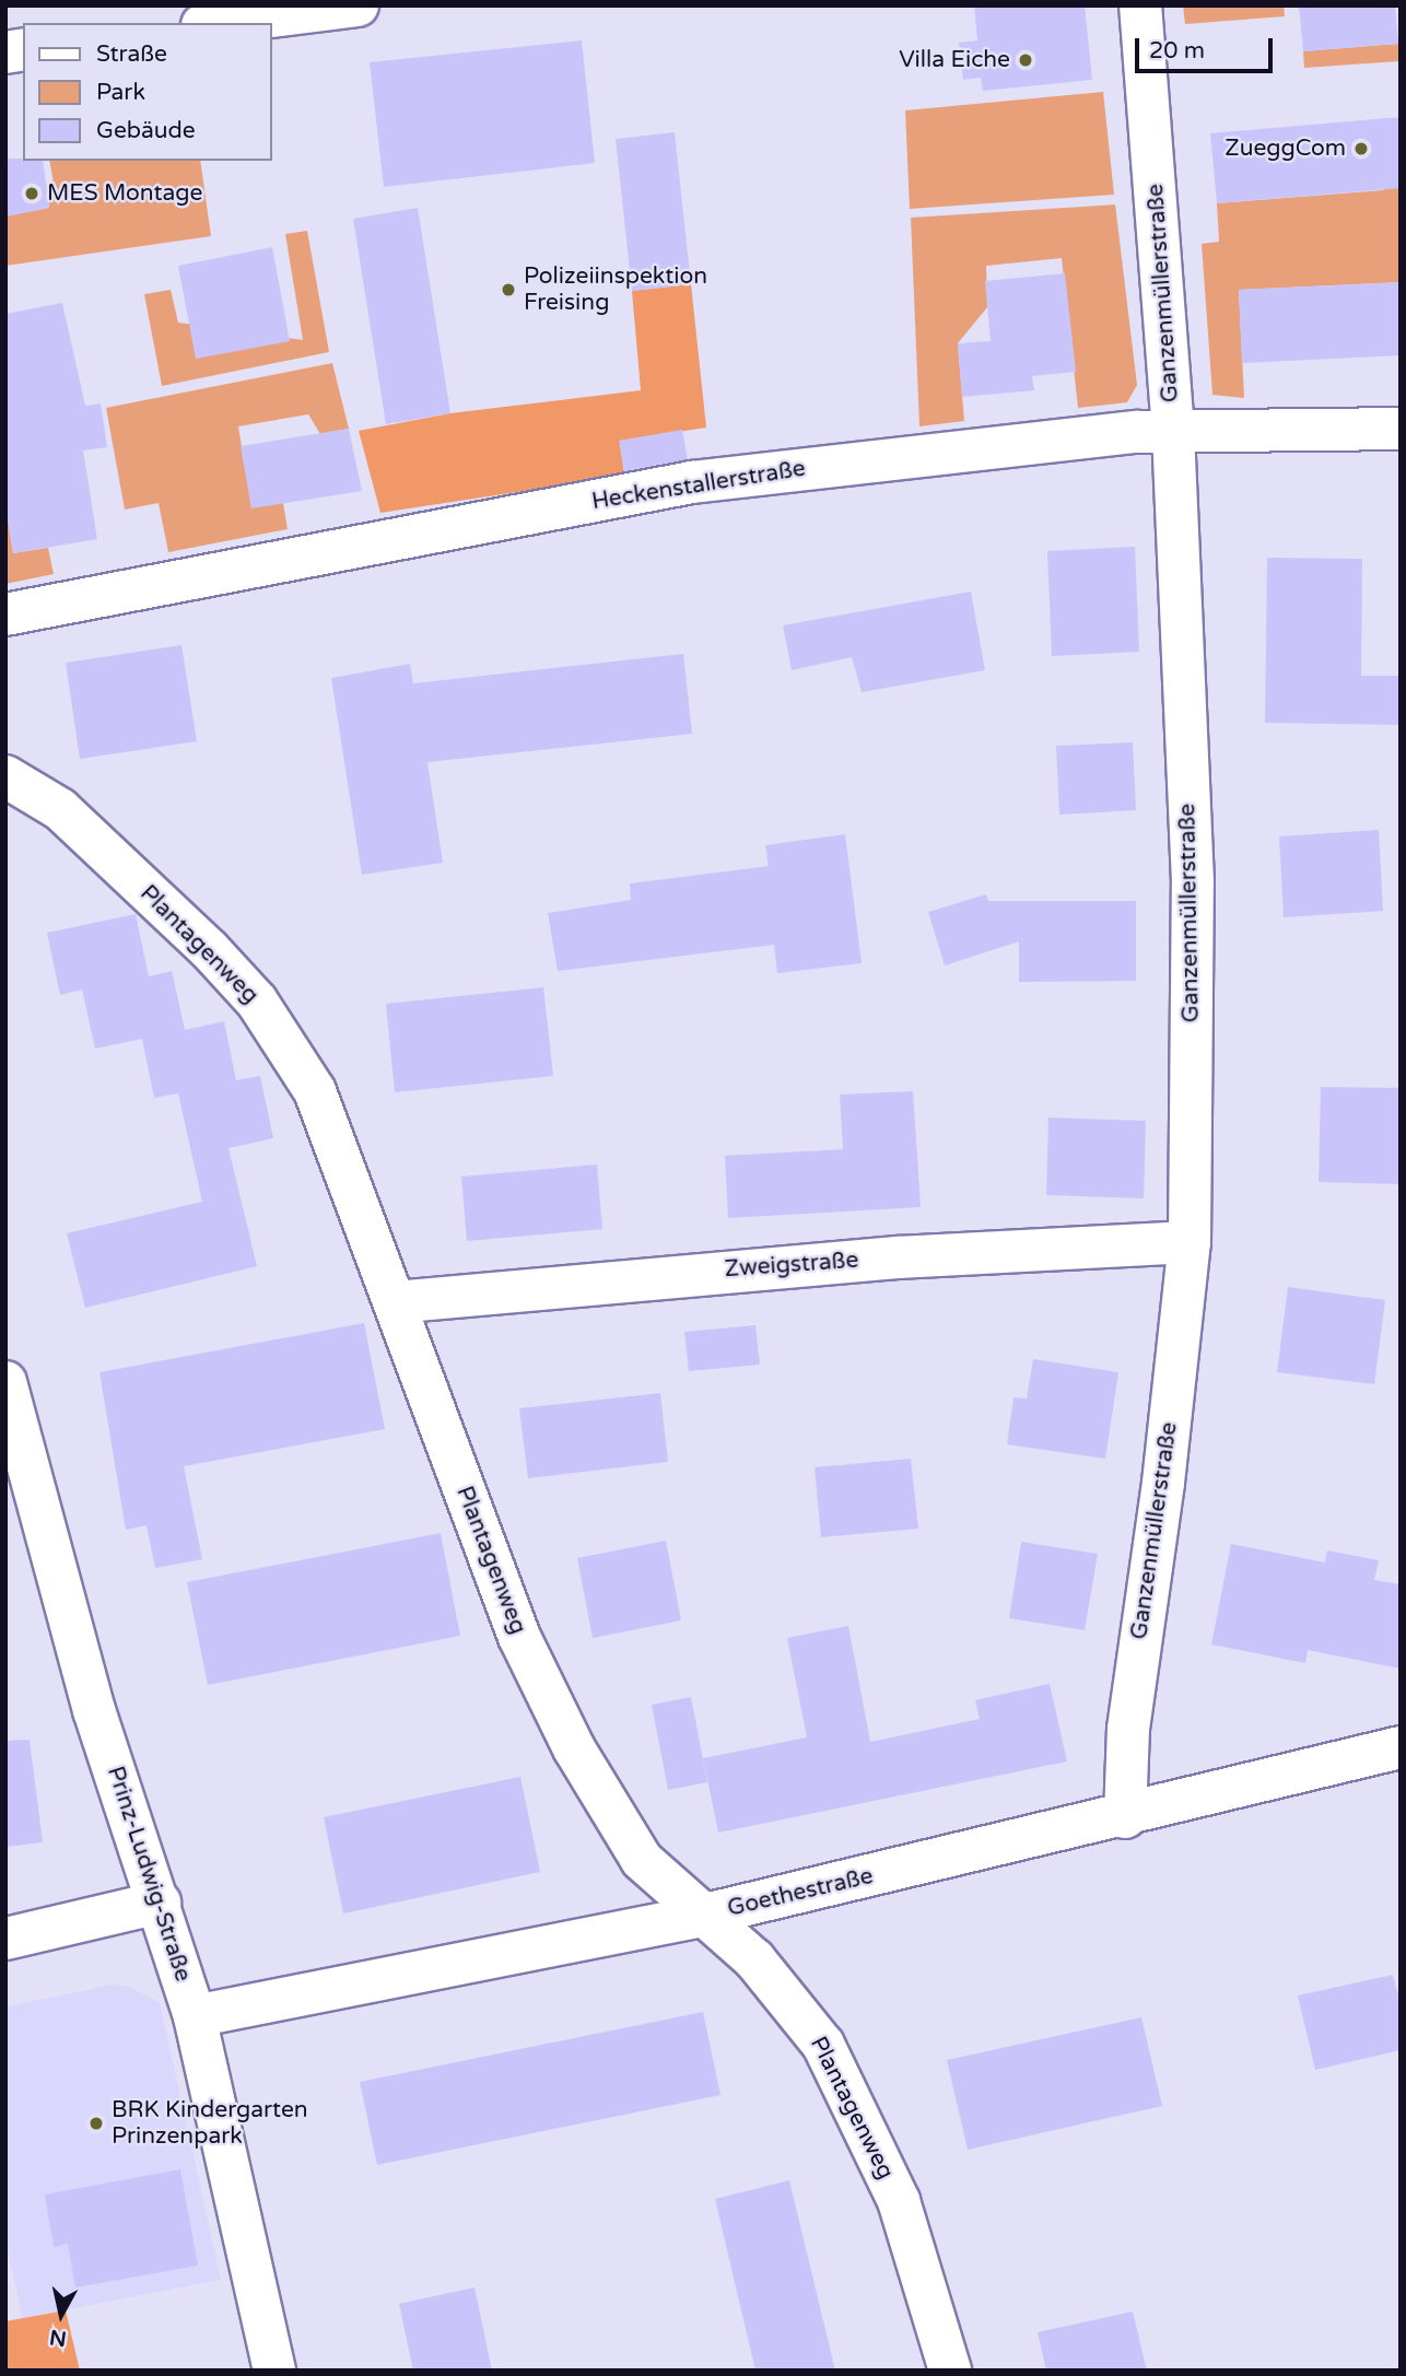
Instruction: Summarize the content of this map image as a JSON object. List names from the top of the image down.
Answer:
{
  "streets": {
    "street": [
      "Ganzenmüllerstraße",
      "Heckenstallerstraße",
      "Plantagenweg",
      "Zweigstraße",
      "Prinz-Ludwig-Straße",
      "Goethestraße"
    ]
  },
  "crossings": [
    ["Ganzenmüllerstraße", "Heckenstallerstraße"],
    ["Ganzenmüllerstraße", "Zweigstraße"],
    ["Ganzenmüllerstraße", "Goethestraße"],
    ["Plantagenweg", "Zweigstraße"],
    ["Plantagenweg", "Goethestraße"],
    ["Prinz-Ludwig-Straße", "Goethestraße"]
  ],
  "places": [
    "Villa Eiche",
    "ZueggCom",
    "MES Montage",
    "Polizeiinspektion Freising",
    "BRK Kindergarten Prinzenpark"
  ],
  "legend": ["Straße", "Park", "Gebäude"],
  "scale_bar": "20 m",
  "north": "bottom"
}
